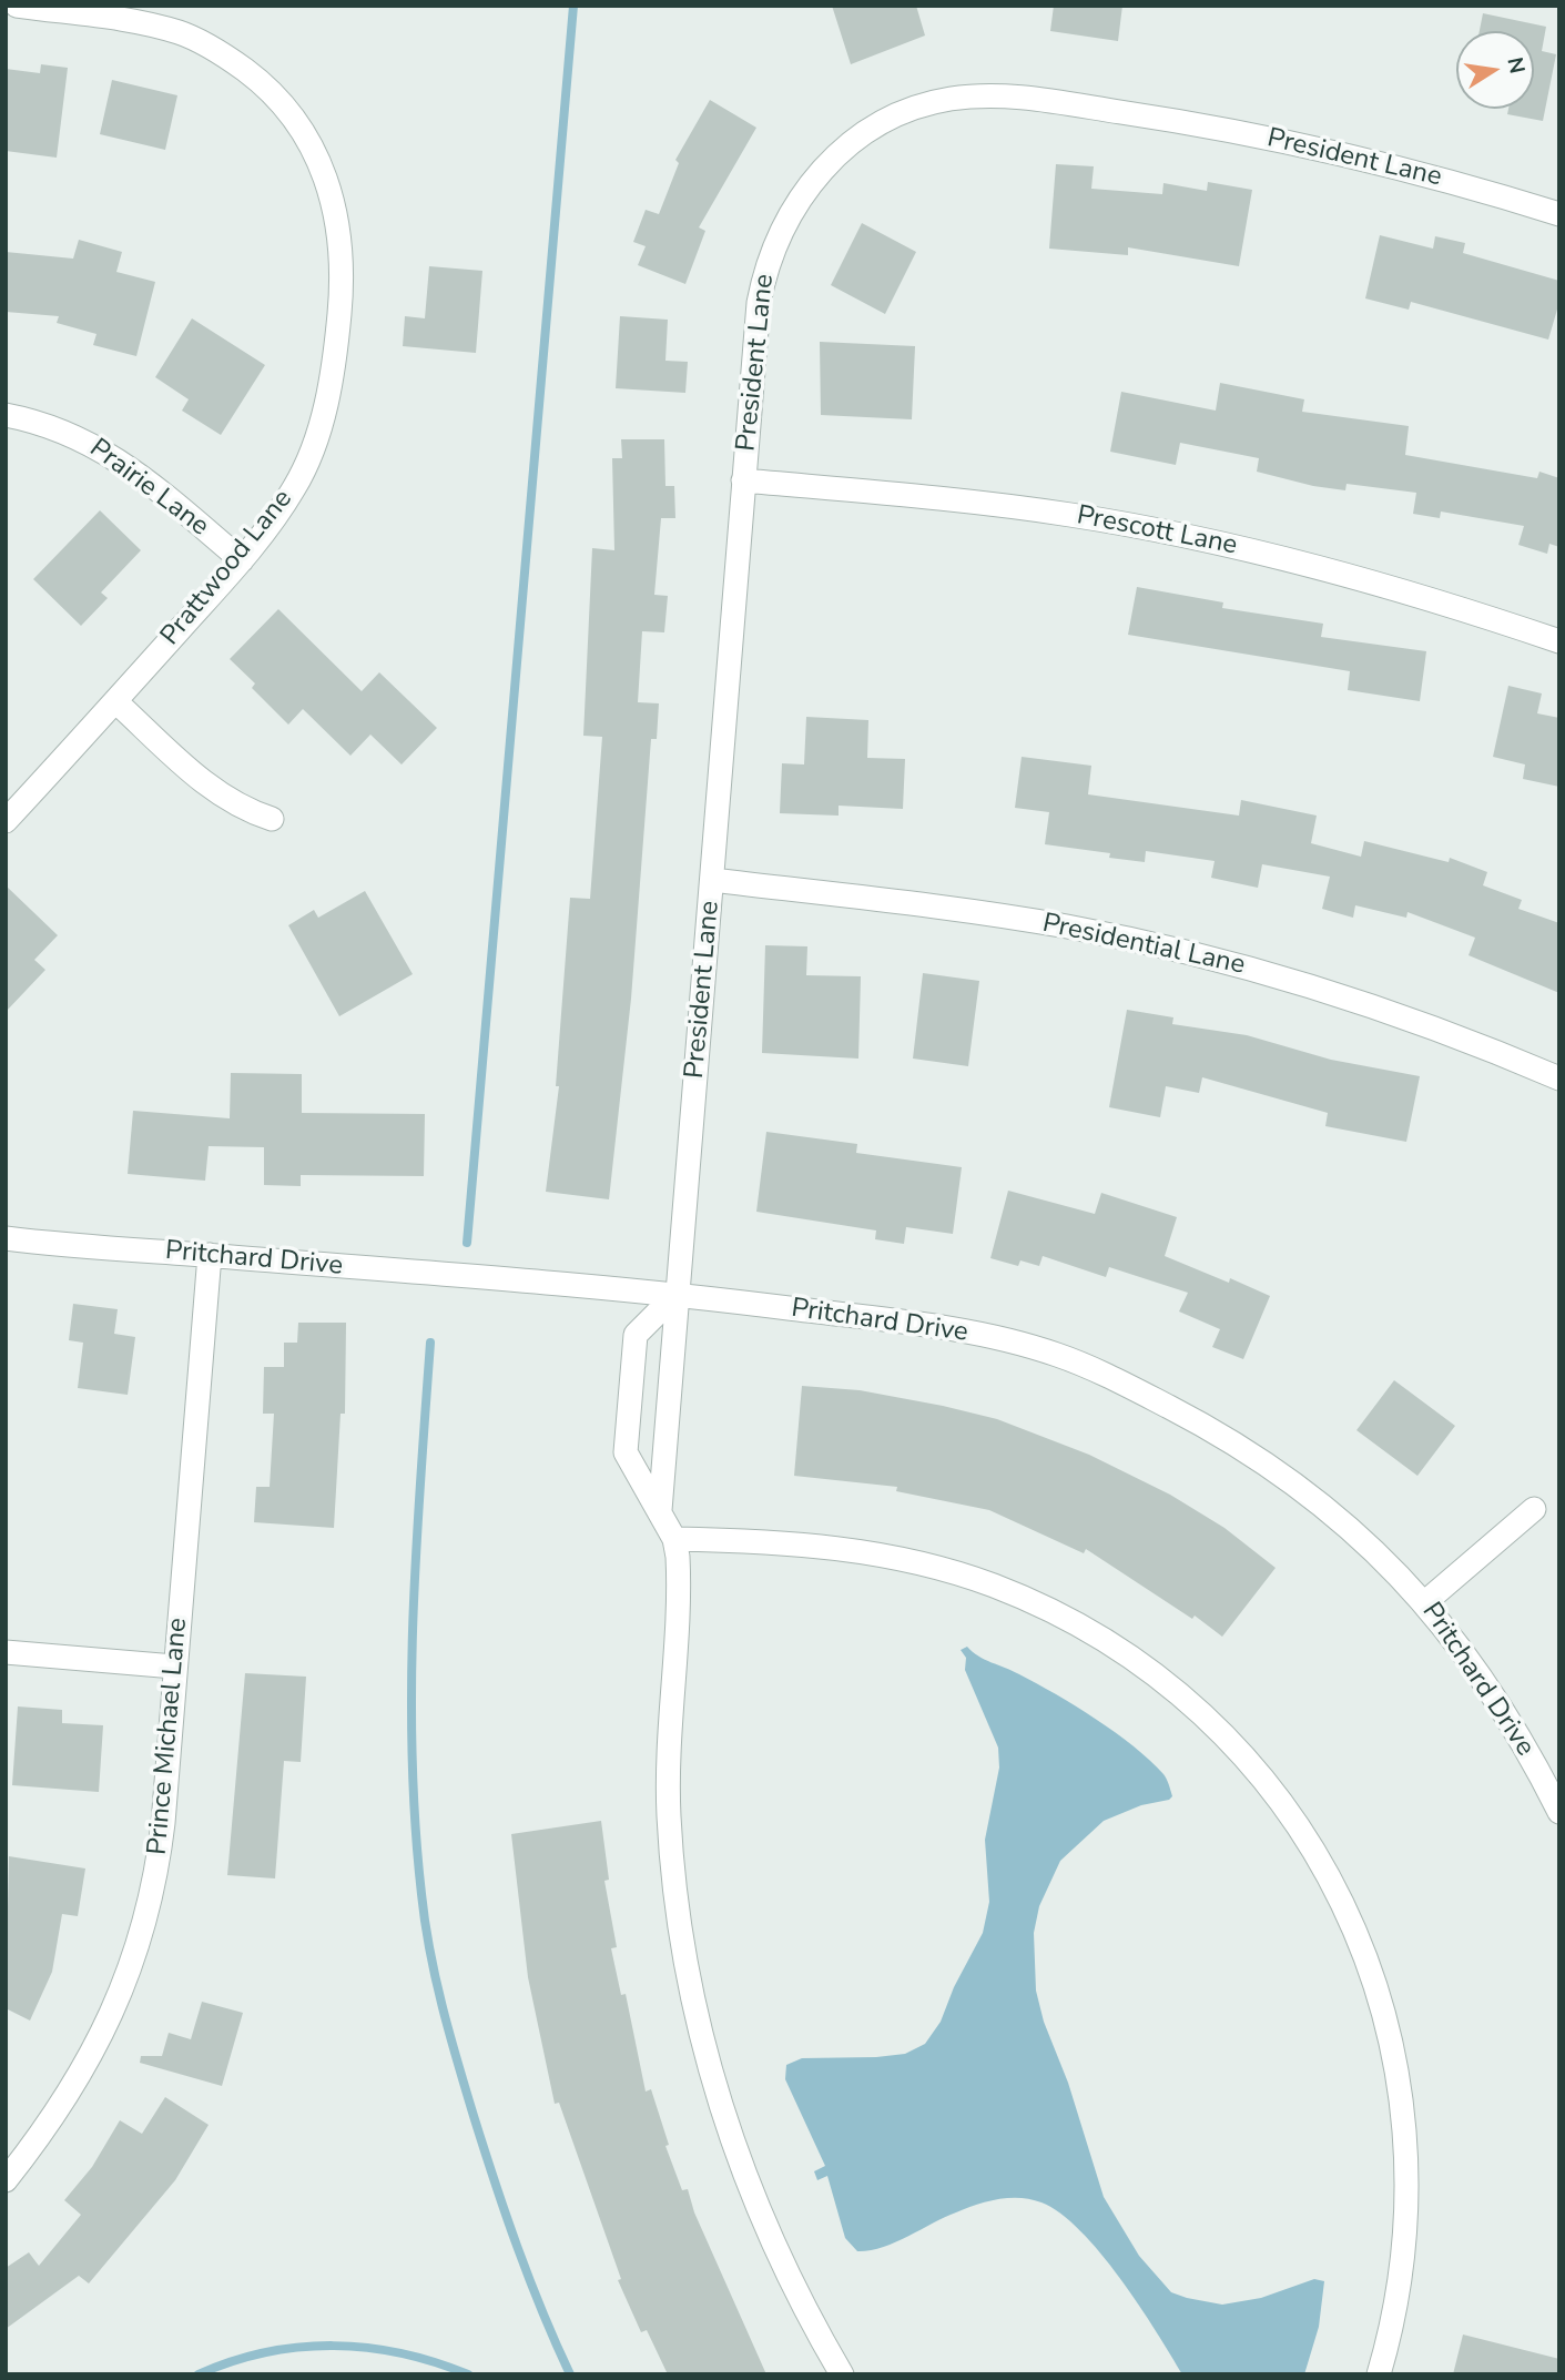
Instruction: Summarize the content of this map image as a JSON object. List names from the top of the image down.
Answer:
{
  "streets": {
    "street": [
      "President Lane",
      "Prairie Lane",
      "Prescott Lane",
      "Prattwood Lane",
      "Presidential Lane",
      "Pritchard Drive",
      "Prince Michael Lane"
    ]
  },
  "crossings": [
    ["President Lane", "Prescott Lane"],
    ["President Lane", "Presidential Lane"],
    ["President Lane", "Pritchard Drive"],
    ["Prairie Lane", "Prattwood Lane"],
    ["Pritchard Drive", "Prince Michael Lane"]
  ],
  "north": "right"
}
